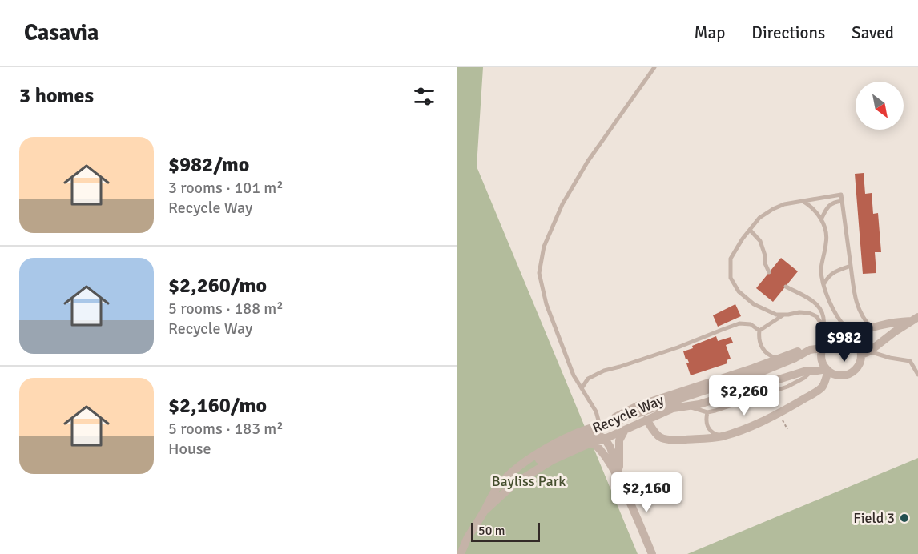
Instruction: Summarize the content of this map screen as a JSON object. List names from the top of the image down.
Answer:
{
  "streets": {
    "street": ["Recycle Way"]
  },
  "parks": ["Bayliss Park"],
  "places": ["Field 3"],
  "scale_bar": "50 m",
  "north": "bottom right",
  "page": {
    "header": "Casavia",
    "nav": ["Map", "Directions", "Saved"],
    "heading": "3 homes",
    "list": [
      {
        "name": "$982/mo",
        "note": "3 rooms · 101 m² · Recycle Way"
      },
      {
        "name": "$2,260/mo",
        "note": "5 rooms · 188 m² · Recycle Way"
      },
      {
        "name": "$2,160/mo",
        "note": "5 rooms · 183 m² · House"
      }
    ],
    "price": ["$982", "$2,260", "$2,160"],
    "scale": "50 m"
  }
}
